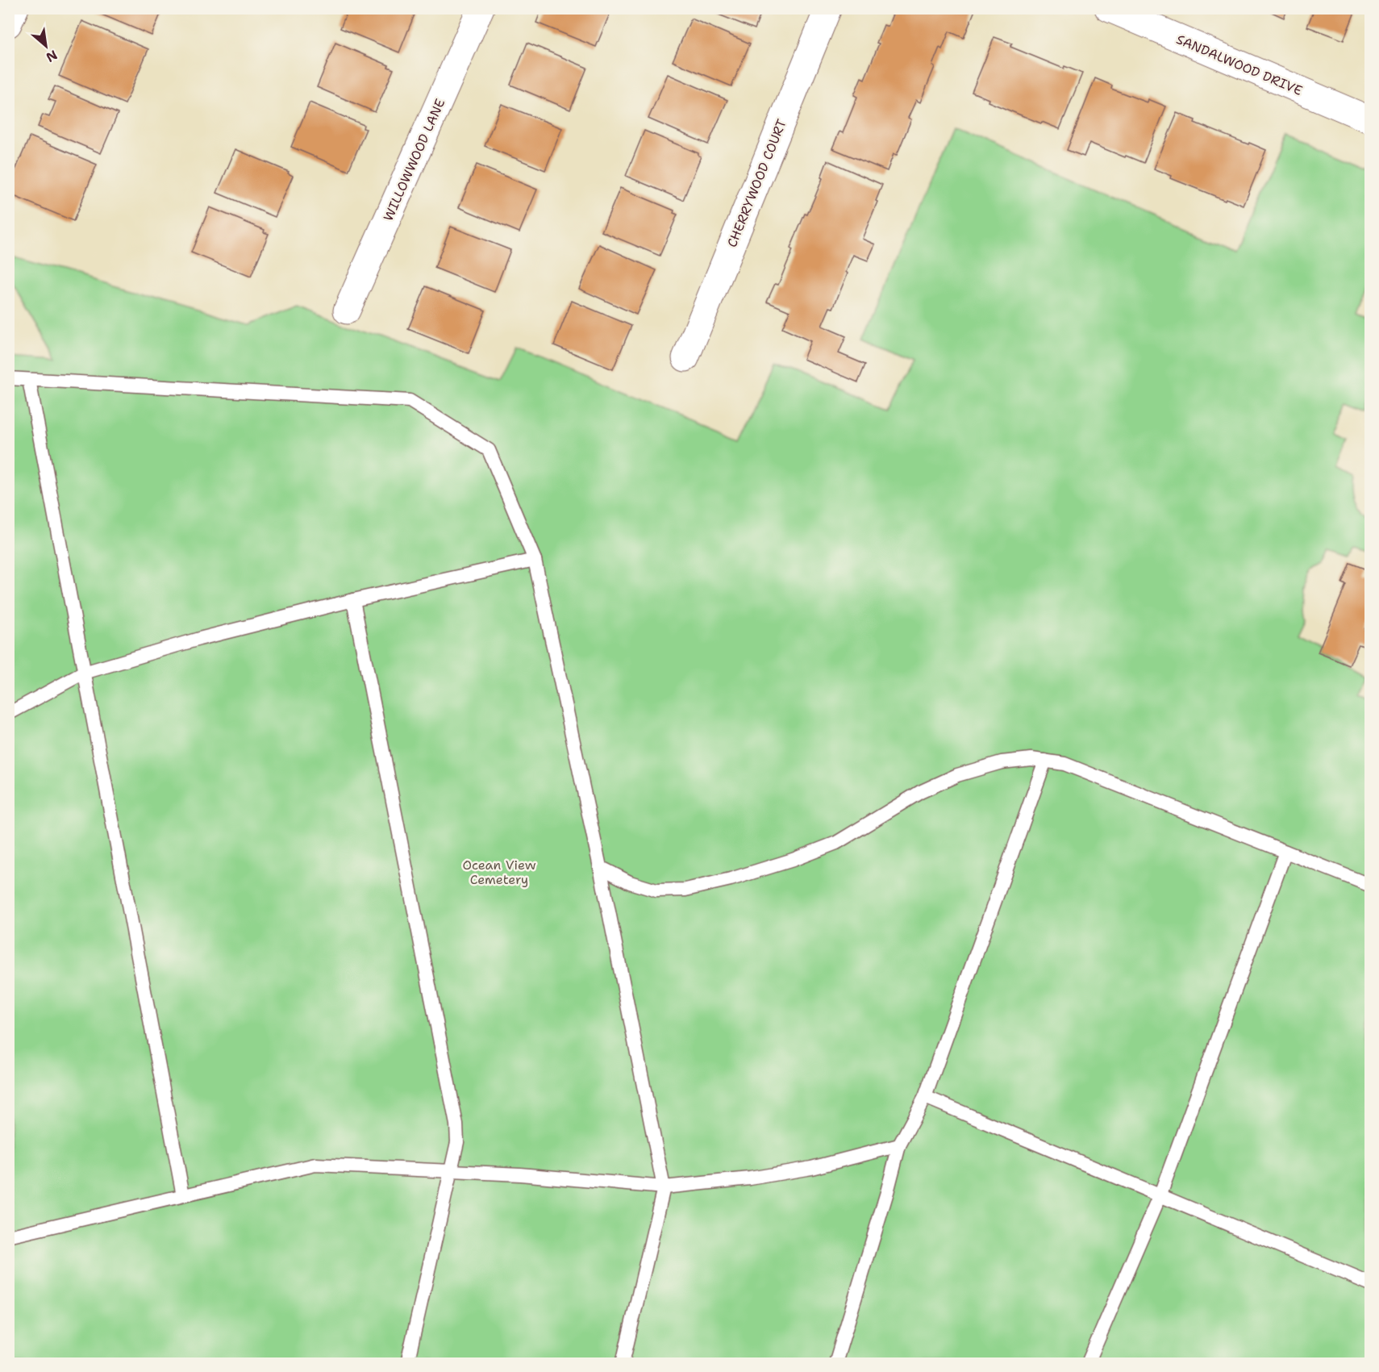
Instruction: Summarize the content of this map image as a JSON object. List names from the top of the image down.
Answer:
{
  "streets": {
    "street": ["SANDALWOOD DRIVE", "WILLOWWOOD LANE", "CHERRYWOOD COURT"]
  },
  "parks": ["Ocean View Cemetery"],
  "north": "bottom right"
}
